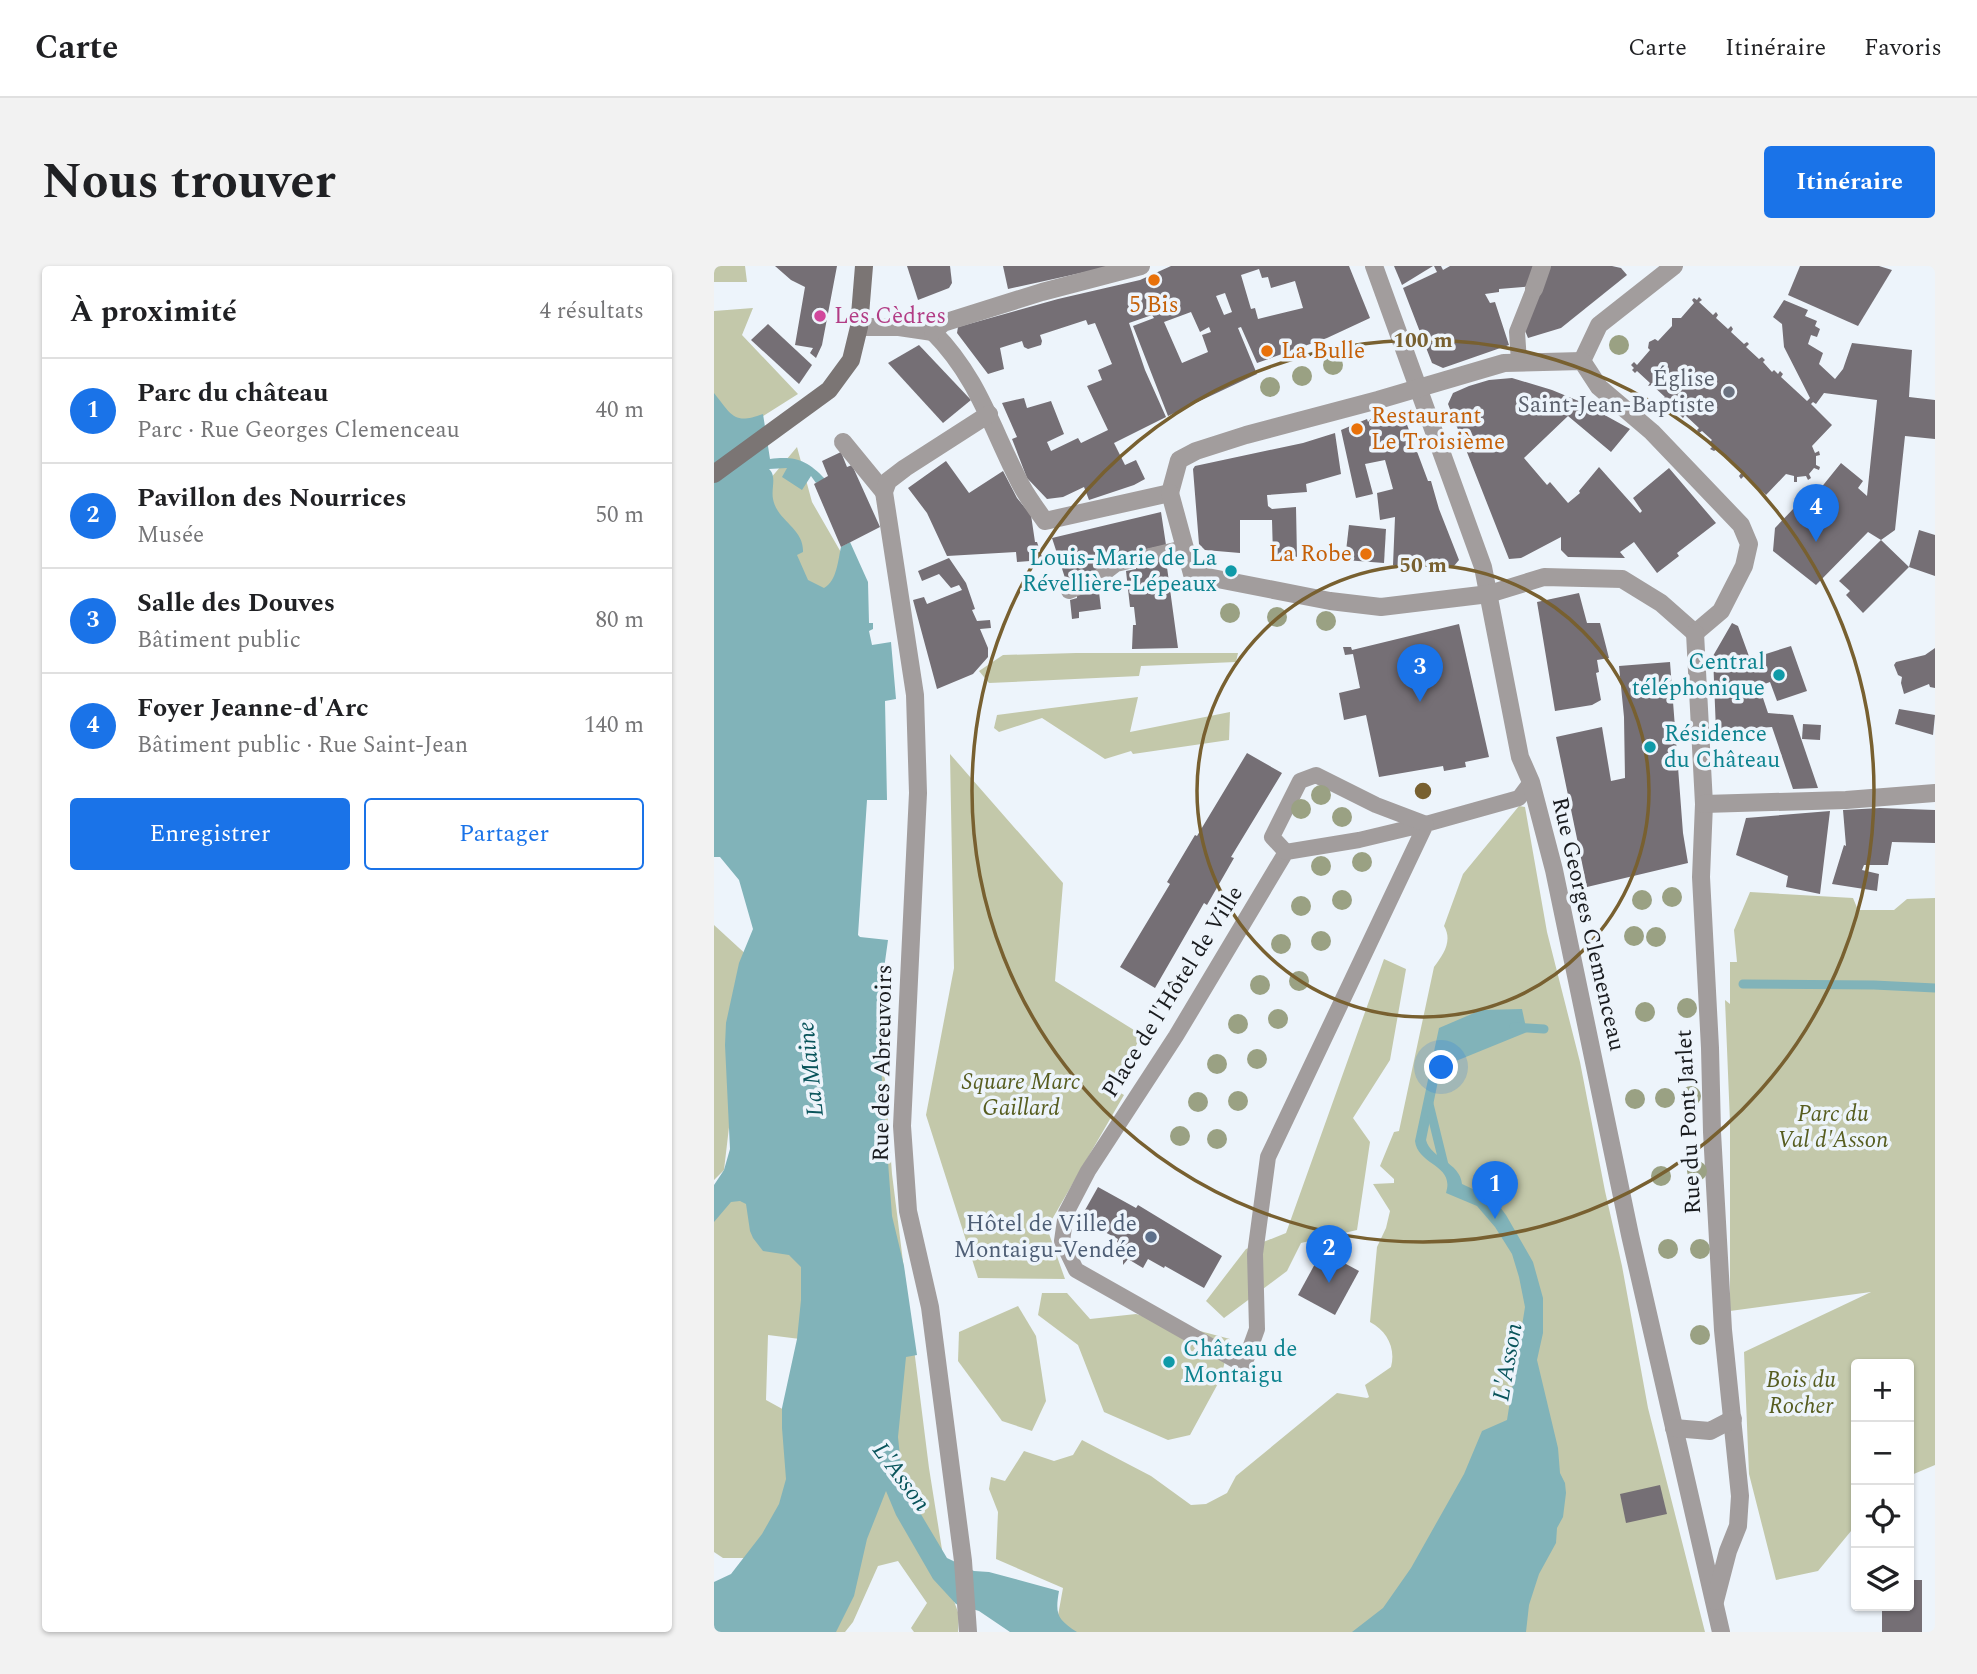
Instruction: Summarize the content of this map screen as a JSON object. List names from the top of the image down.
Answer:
{
  "streets": {
    "street": ["Rue Georges Clemenceau", "Rue des Abreuvoirs", "Rue du Pont Jarlet"],
    "lane": ["Place de l'Hôtel de Ville"]
  },
  "crossings": [
    ["Rue Georges Clemenceau", "Rue du Pont Jarlet"]
  ],
  "water": ["La Maine", "L'Asson"],
  "parks": ["Square Marc Gaillard", "Parc du Val d'Asson", "Bois du Rocher"],
  "places": [
    "5 Bis",
    "Les Cèdres",
    "La Bulle",
    "Église Saint-Jean-Baptiste",
    "Restaurant Le Troisième",
    "La Robe",
    "Louis-Marie de La Révellière-Lépeaux",
    "Central téléphonique",
    "Résidence du Château",
    "Hôtel de Ville de Montaigu-Vendée",
    "Château de Montaigu"
  ],
  "page": {
    "header": "Carte",
    "nav": ["Carte", "Itinéraire", "Favoris"],
    "title": "Nous trouver",
    "buttons": [
      "Itinéraire",
      ["Enregistrer", "Partager"]
    ],
    "heading": ["À proximité", "4 résultats"],
    "list": [
      {
        "mark": "1",
        "name": "Parc du château",
        "note": "Parc · Rue Georges Clemenceau",
        "value": "40 m"
      },
      {
        "mark": "2",
        "name": "Pavillon des Nourrices",
        "note": "Musée",
        "value": "50 m"
      },
      {
        "mark": "3",
        "name": "Salle des Douves",
        "note": "Bâtiment public",
        "value": "80 m"
      },
      {
        "mark": "4",
        "name": "Foyer Jeanne-d'Arc",
        "note": "Bâtiment public · Rue Saint-Jean",
        "value": "140 m"
      }
    ],
    "pins": [
      "4",
      "3",
      "1",
      "2"
    ],
    "map_buttons": ["+", "−"]
  },
  "rings": ["100 m", "50 m"]
}
